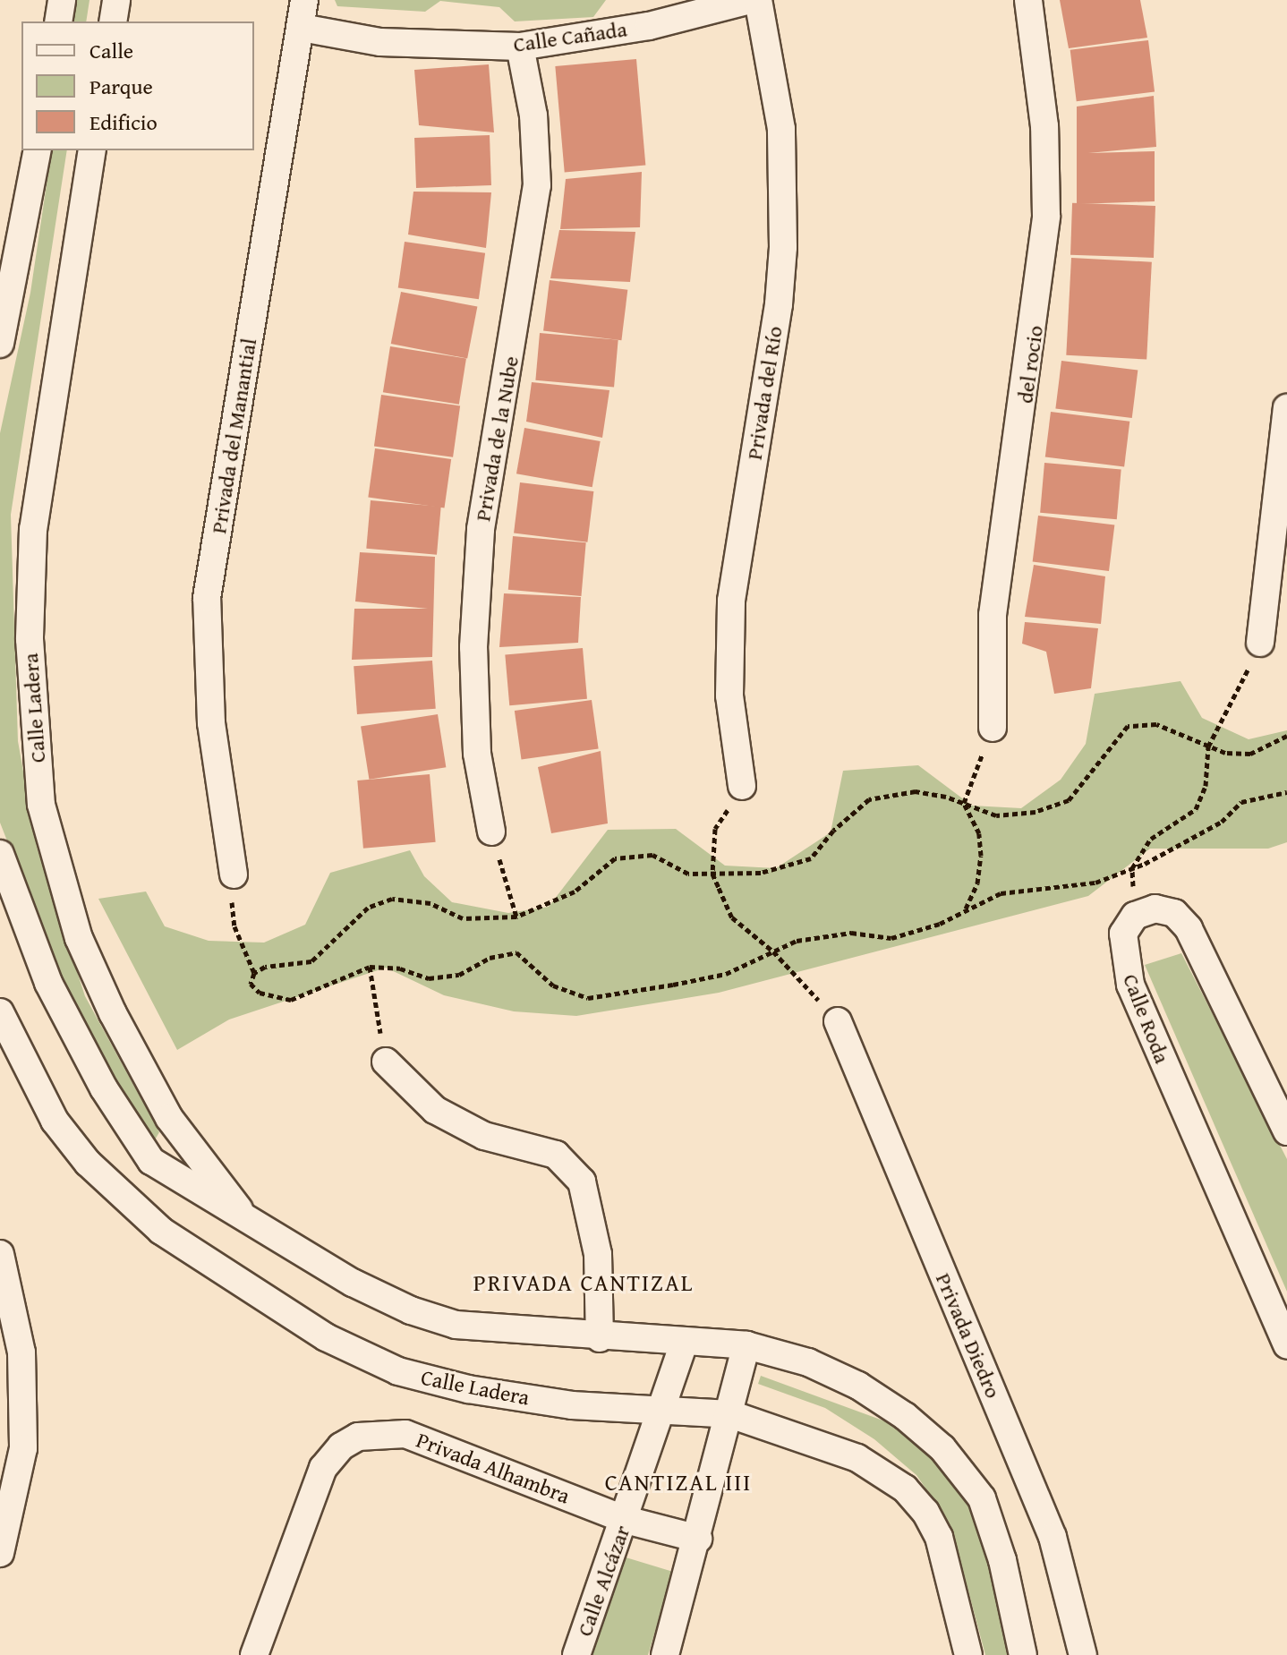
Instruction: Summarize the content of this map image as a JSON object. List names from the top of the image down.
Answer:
{
  "streets": {
    "street": [
      "Calle Cañada",
      "del rocio",
      "Privada del Río",
      "Privada del Manantial",
      "Privada de la Nube",
      "Calle Ladera",
      "Calle Roda",
      "Privada Diedro",
      "Privada Alhambra",
      "Calle Alcázar"
    ]
  },
  "crossings": [
    ["Calle Cañada", "Privada del Manantial"],
    ["Calle Cañada", "Privada de la Nube"],
    ["Calle Ladera", "Calle Alcázar"],
    ["Privada Alhambra", "Calle Alcázar"]
  ],
  "districts": ["PRIVADA CANTIZAL", "CANTIZAL III"],
  "legend": ["Calle", "Parque", "Edificio"]
}
